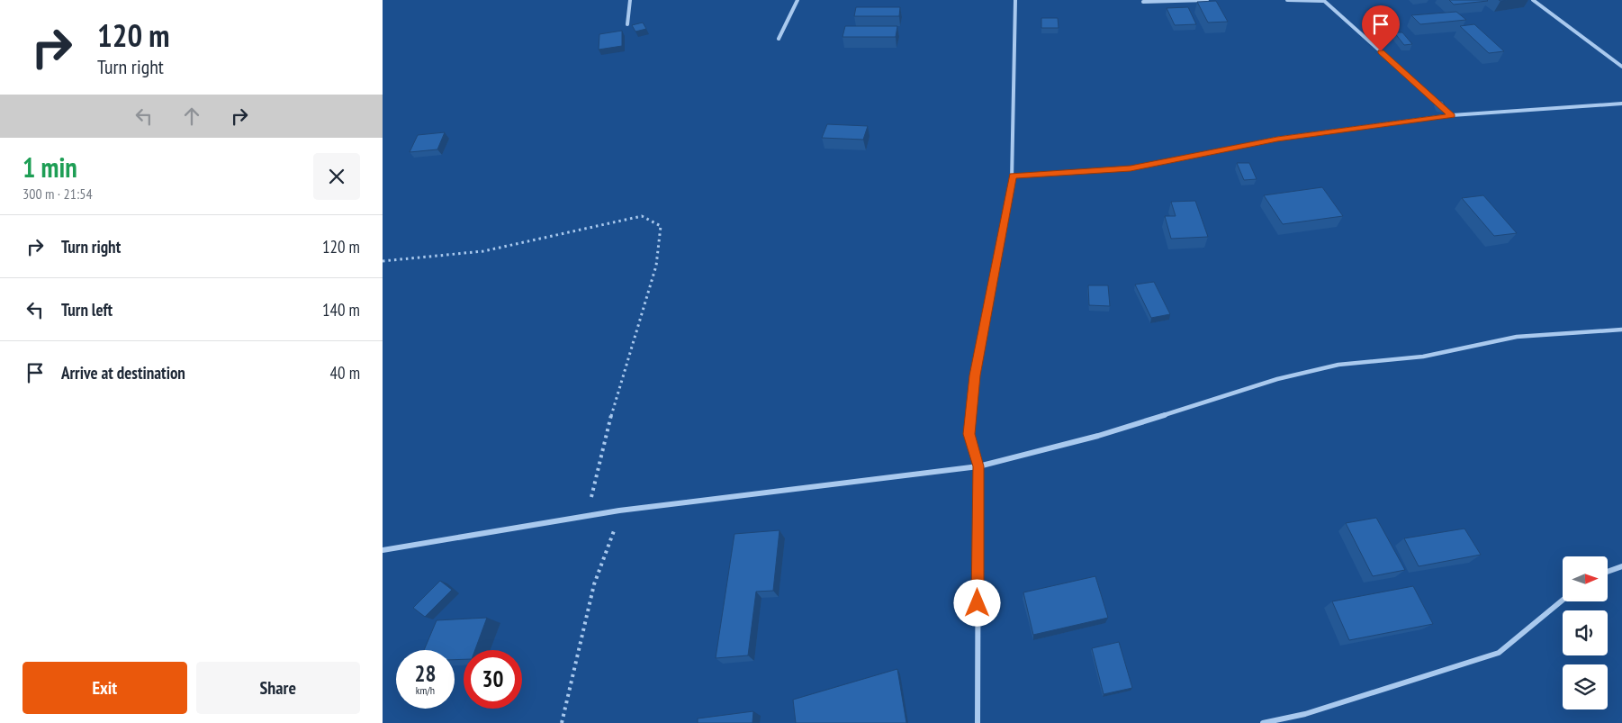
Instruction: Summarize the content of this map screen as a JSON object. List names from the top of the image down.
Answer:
{
  "north": "right",
  "page": {
    "turn": ["120 m", "Turn right"],
    "heading": ["1 min", "300 m · 21:54"],
    "list": [
      {
        "name": "Turn right",
        "value": "120 m"
      },
      {
        "name": "Turn left",
        "value": "140 m"
      },
      {
        "name": "Arrive at destination",
        "value": "40 m"
      }
    ],
    "speed": "28 km/h",
    "limit": "30",
    "buttons": ["Exit", "Share"]
  }
}
